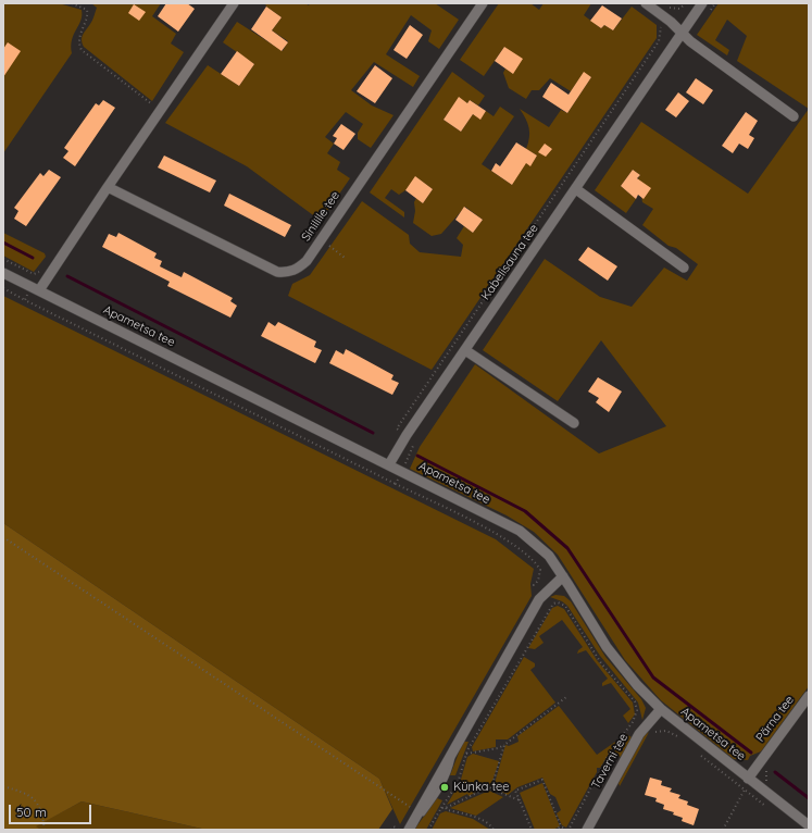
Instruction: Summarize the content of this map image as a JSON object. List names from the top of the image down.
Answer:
{
  "streets": {
    "street": [
      "Sinilille tee",
      "Kabelisauna tee",
      "Apametsa tee",
      "Pärna tee",
      "Taverni tee"
    ]
  },
  "crossings": [
    ["Kabelisauna tee", "Apametsa tee"],
    ["Apametsa tee", "Pärna tee"],
    ["Apametsa tee", "Taverni tee"]
  ],
  "places": ["Künka tee"],
  "scale_bar": "50 m"
}
